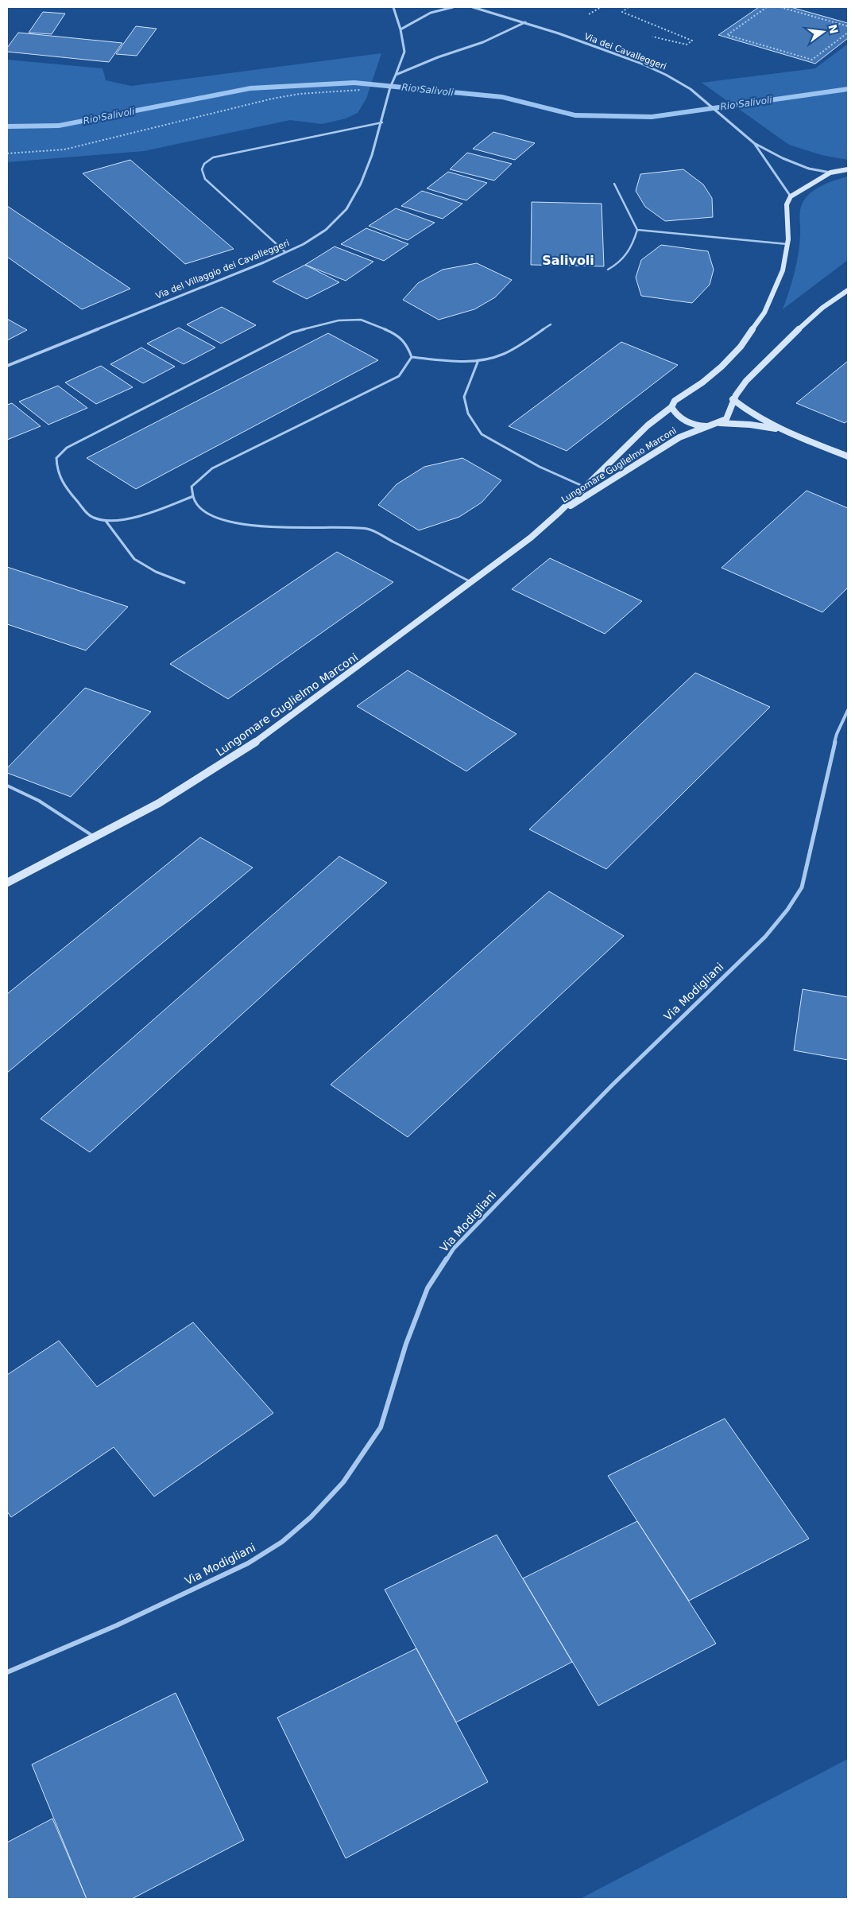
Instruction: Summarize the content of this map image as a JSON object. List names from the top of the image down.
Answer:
{
  "streets": {
    "street": [
      "Via dei Cavalleggeri",
      "Via del Villaggio dei Cavalleggeri",
      "Lungomare Guglielmo Marconi",
      "Via Modigliani"
    ]
  },
  "districts": ["Salivoli"],
  "water": ["Rio Salivoli"],
  "north": "right"
}
